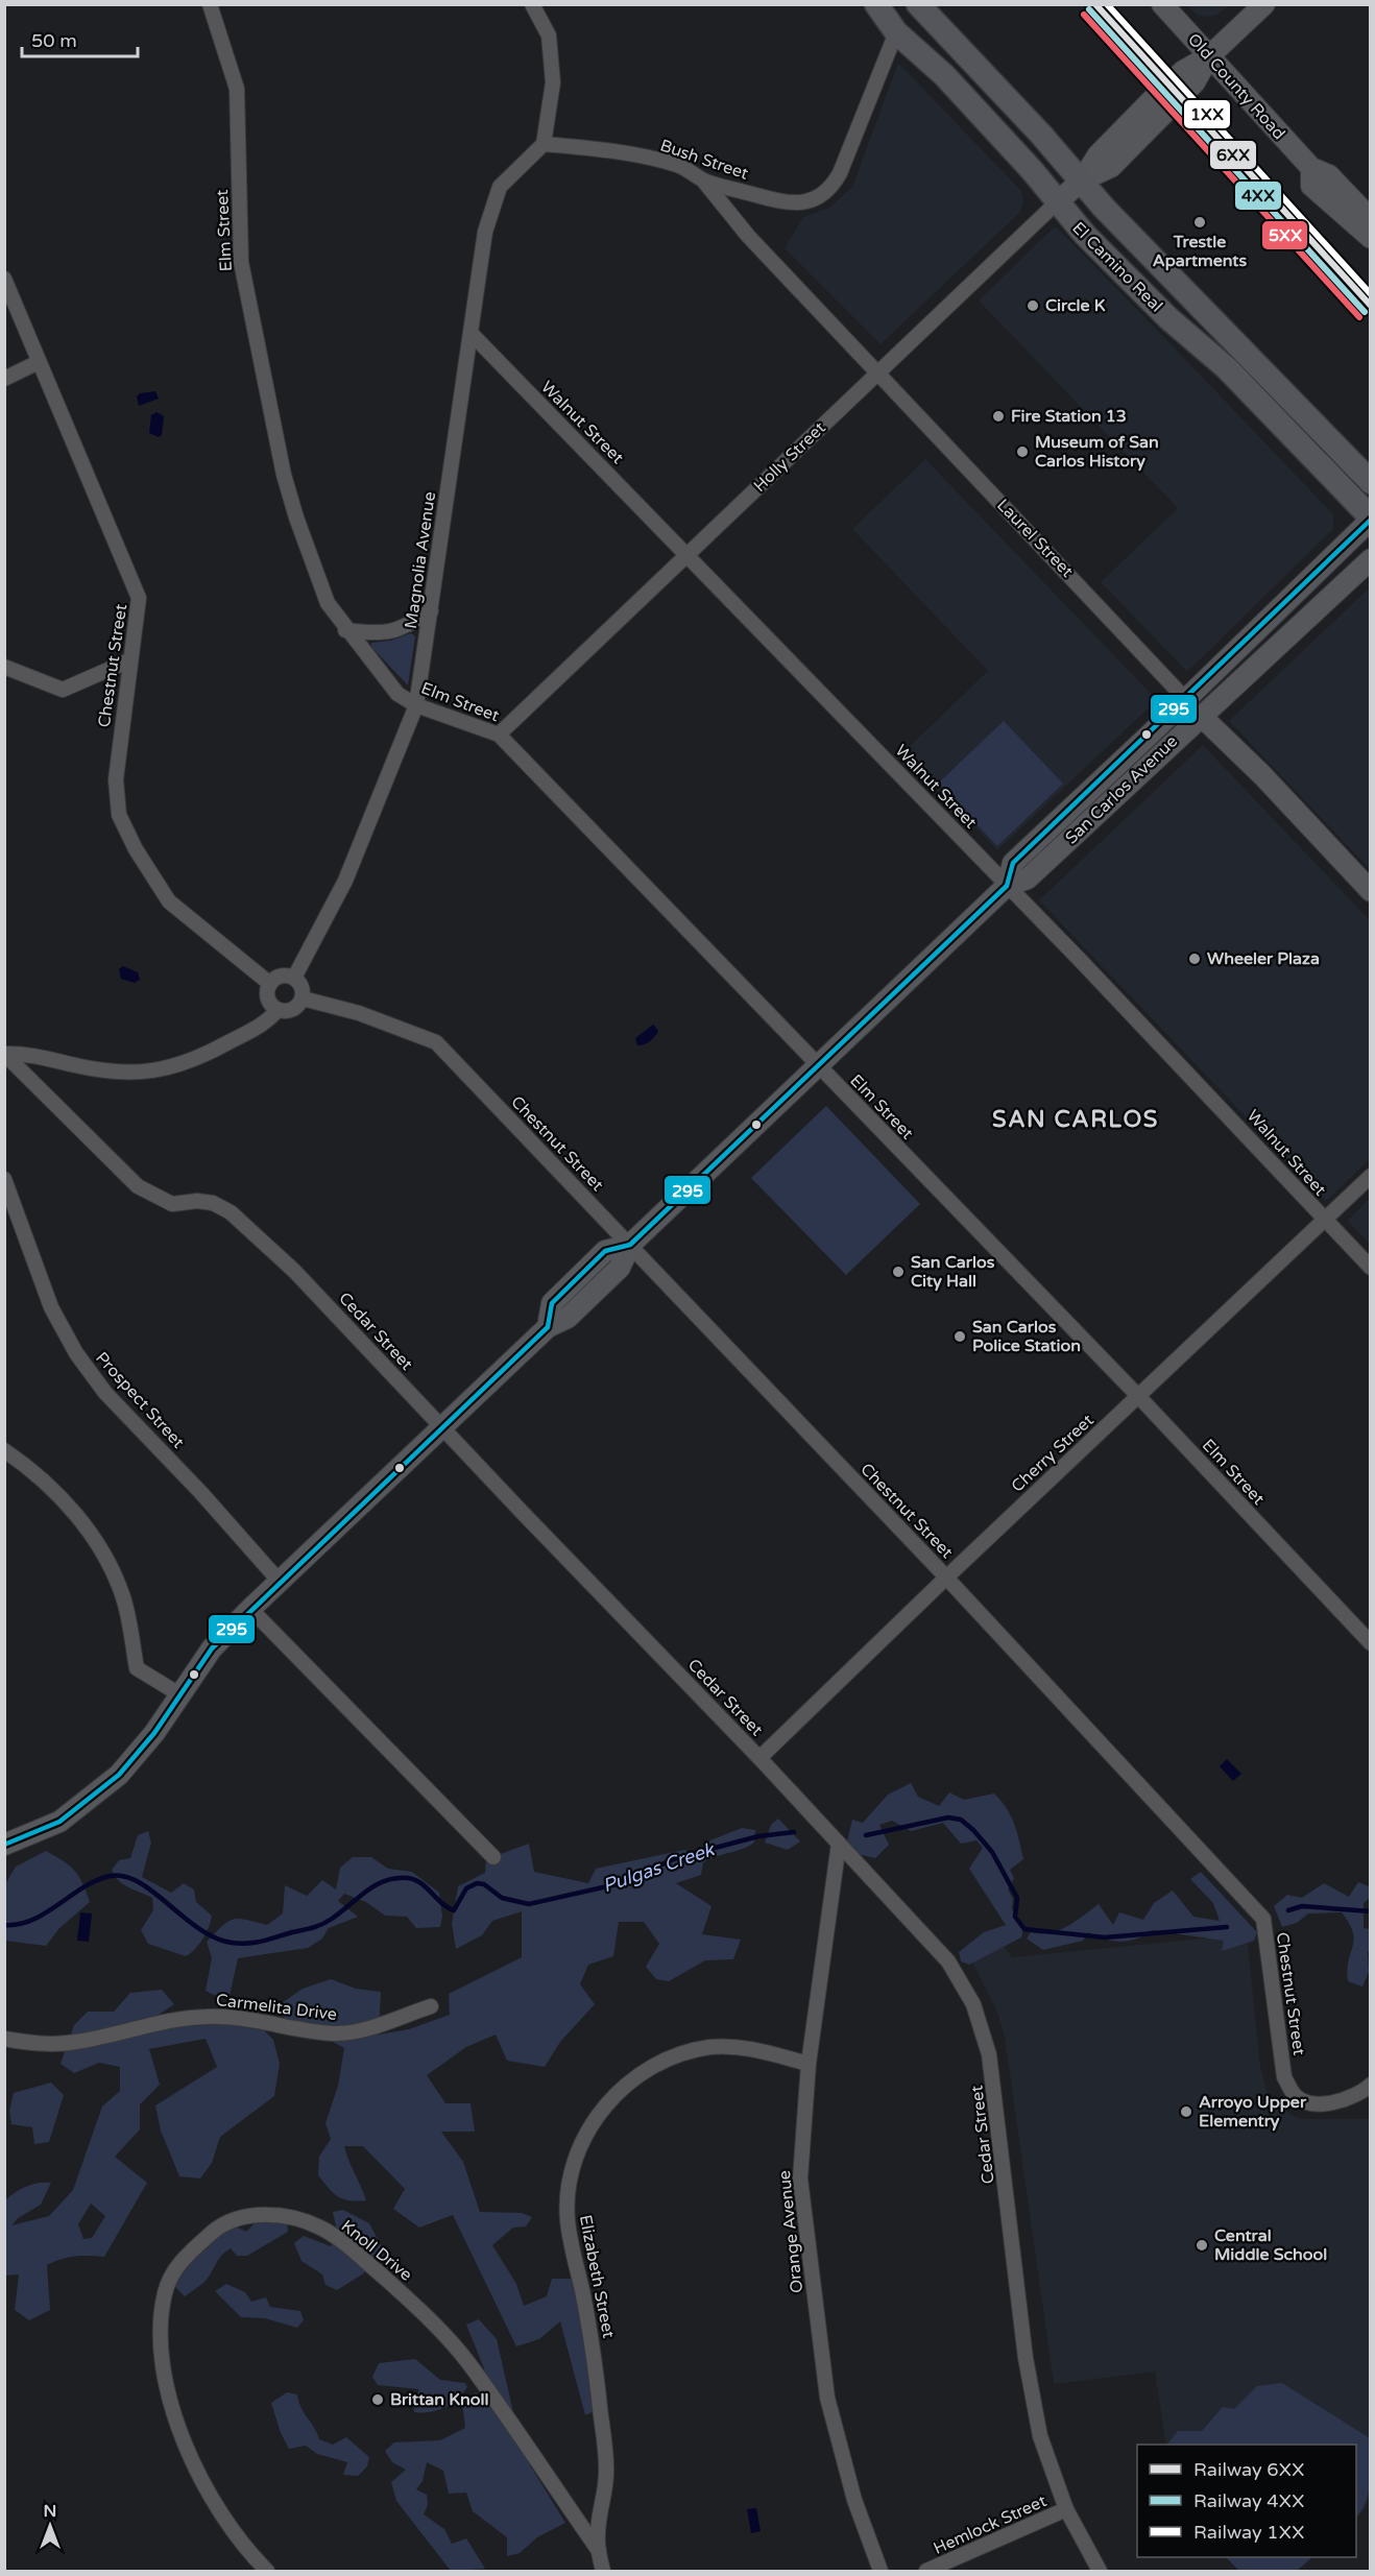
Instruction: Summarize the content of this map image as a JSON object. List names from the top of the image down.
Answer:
{
  "streets": {
    "main road": [
      "Old County Road",
      "El Camino Real",
      "Holly Street",
      "Laurel Street",
      "San Carlos Avenue"
    ],
    "street": [
      "Bush Street",
      "Elm Street",
      "Walnut Street",
      "Magnolia Avenue",
      "Chestnut Street",
      "Cedar Street",
      "Prospect Street",
      "Cherry Street",
      "Carmelita Drive",
      "Orange Avenue",
      "Knoll Drive",
      "Elizabeth Street",
      "Hemlock Street"
    ]
  },
  "crossings": [
    ["Old County Road", "Holly Street"],
    ["Bush Street", "El Camino Real"],
    ["Bush Street", "Laurel Street"],
    ["Bush Street", "Magnolia Avenue"],
    ["Elm Street", "Holly Street"],
    ["Elm Street", "Magnolia Avenue"],
    ["Elm Street", "San Carlos Avenue"],
    ["Elm Street", "Cherry Street"],
    ["El Camino Real", "Holly Street"],
    ["El Camino Real", "San Carlos Avenue"],
    ["Walnut Street", "Holly Street"],
    ["Walnut Street", "Magnolia Avenue"],
    ["Walnut Street", "San Carlos Avenue"],
    ["Walnut Street", "Cherry Street"],
    ["Holly Street", "Laurel Street"],
    ["Laurel Street", "San Carlos Avenue"],
    ["Magnolia Avenue", "Chestnut Street"],
    ["Chestnut Street", "San Carlos Avenue"],
    ["Chestnut Street", "Cherry Street"],
    ["San Carlos Avenue", "Cedar Street"],
    ["San Carlos Avenue", "Prospect Street"],
    ["Cedar Street", "Cherry Street"],
    ["Cedar Street", "Orange Avenue"],
    ["Cedar Street", "Hemlock Street"],
    ["Orange Avenue", "Elizabeth Street"],
    ["Knoll Drive", "Elizabeth Street"]
  ],
  "districts": ["SAN CARLOS"],
  "water": ["Pulgas Creek"],
  "places": [
    "Trestle Apartments",
    "Circle K",
    "Fire Station 13",
    "Museum of San Carlos History",
    "Wheeler Plaza",
    "San Carlos City Hall",
    "San Carlos Police Station",
    "Arroyo Upper Elementry",
    "Central Middle School",
    "Brittan Knoll"
  ],
  "lines": [
    "rail line 6XX",
    "rail line 1XX",
    "rail line 4XX",
    "transit line 5XX",
    "transit line 295"
  ],
  "legend": ["Railway 6XX", "Railway 4XX", "Railway 1XX"],
  "scale_bar": "50 m",
  "north": "top"
}
